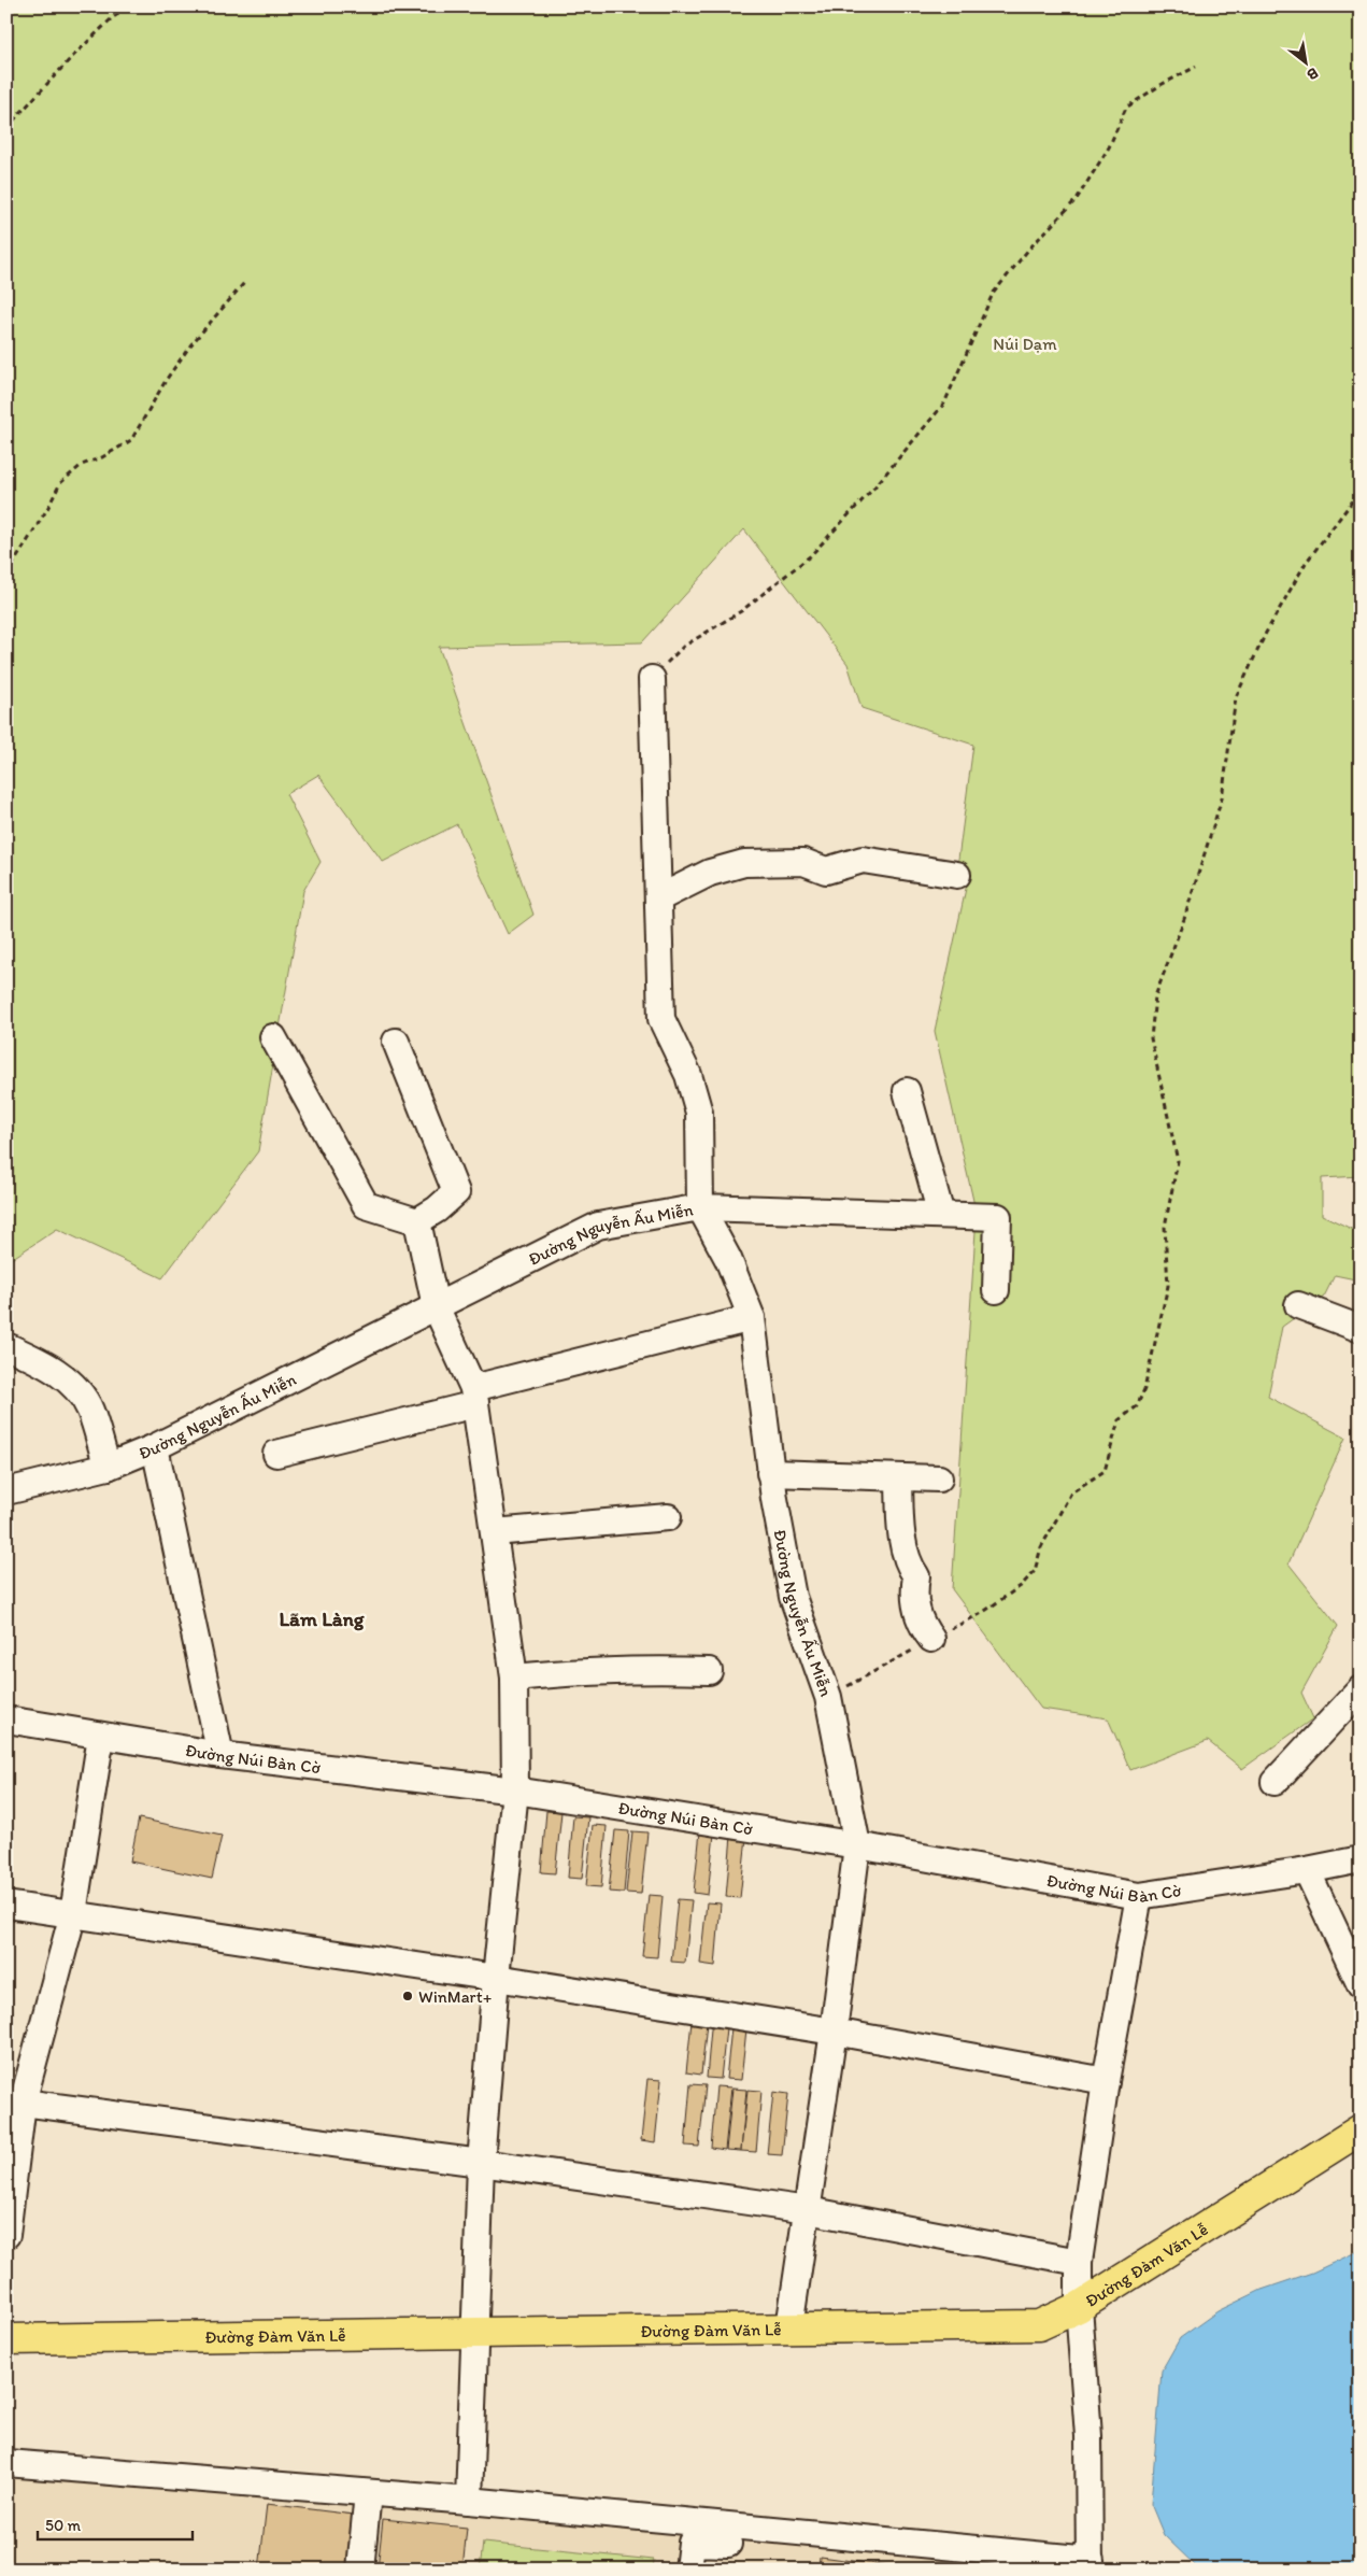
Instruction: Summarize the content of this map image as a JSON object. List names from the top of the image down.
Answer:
{
  "streets": {
    "main road": ["Đường Đàm Văn Lễ"],
    "street": ["Đường Nguyễn Ấu Miễn", "Đường Núi Bàn Cờ"]
  },
  "crossings": [
    ["Đường Nguyễn Ấu Miễn", "Đường Núi Bàn Cờ"],
    ["Đường Nguyễn Ấu Miễn", "Đường Đàm Văn Lễ"]
  ],
  "districts": ["Lãm Làng"],
  "parks": ["Núi Dạm"],
  "places": ["WinMart+"],
  "scale_bar": "50 m",
  "north": "bottom right"
}
